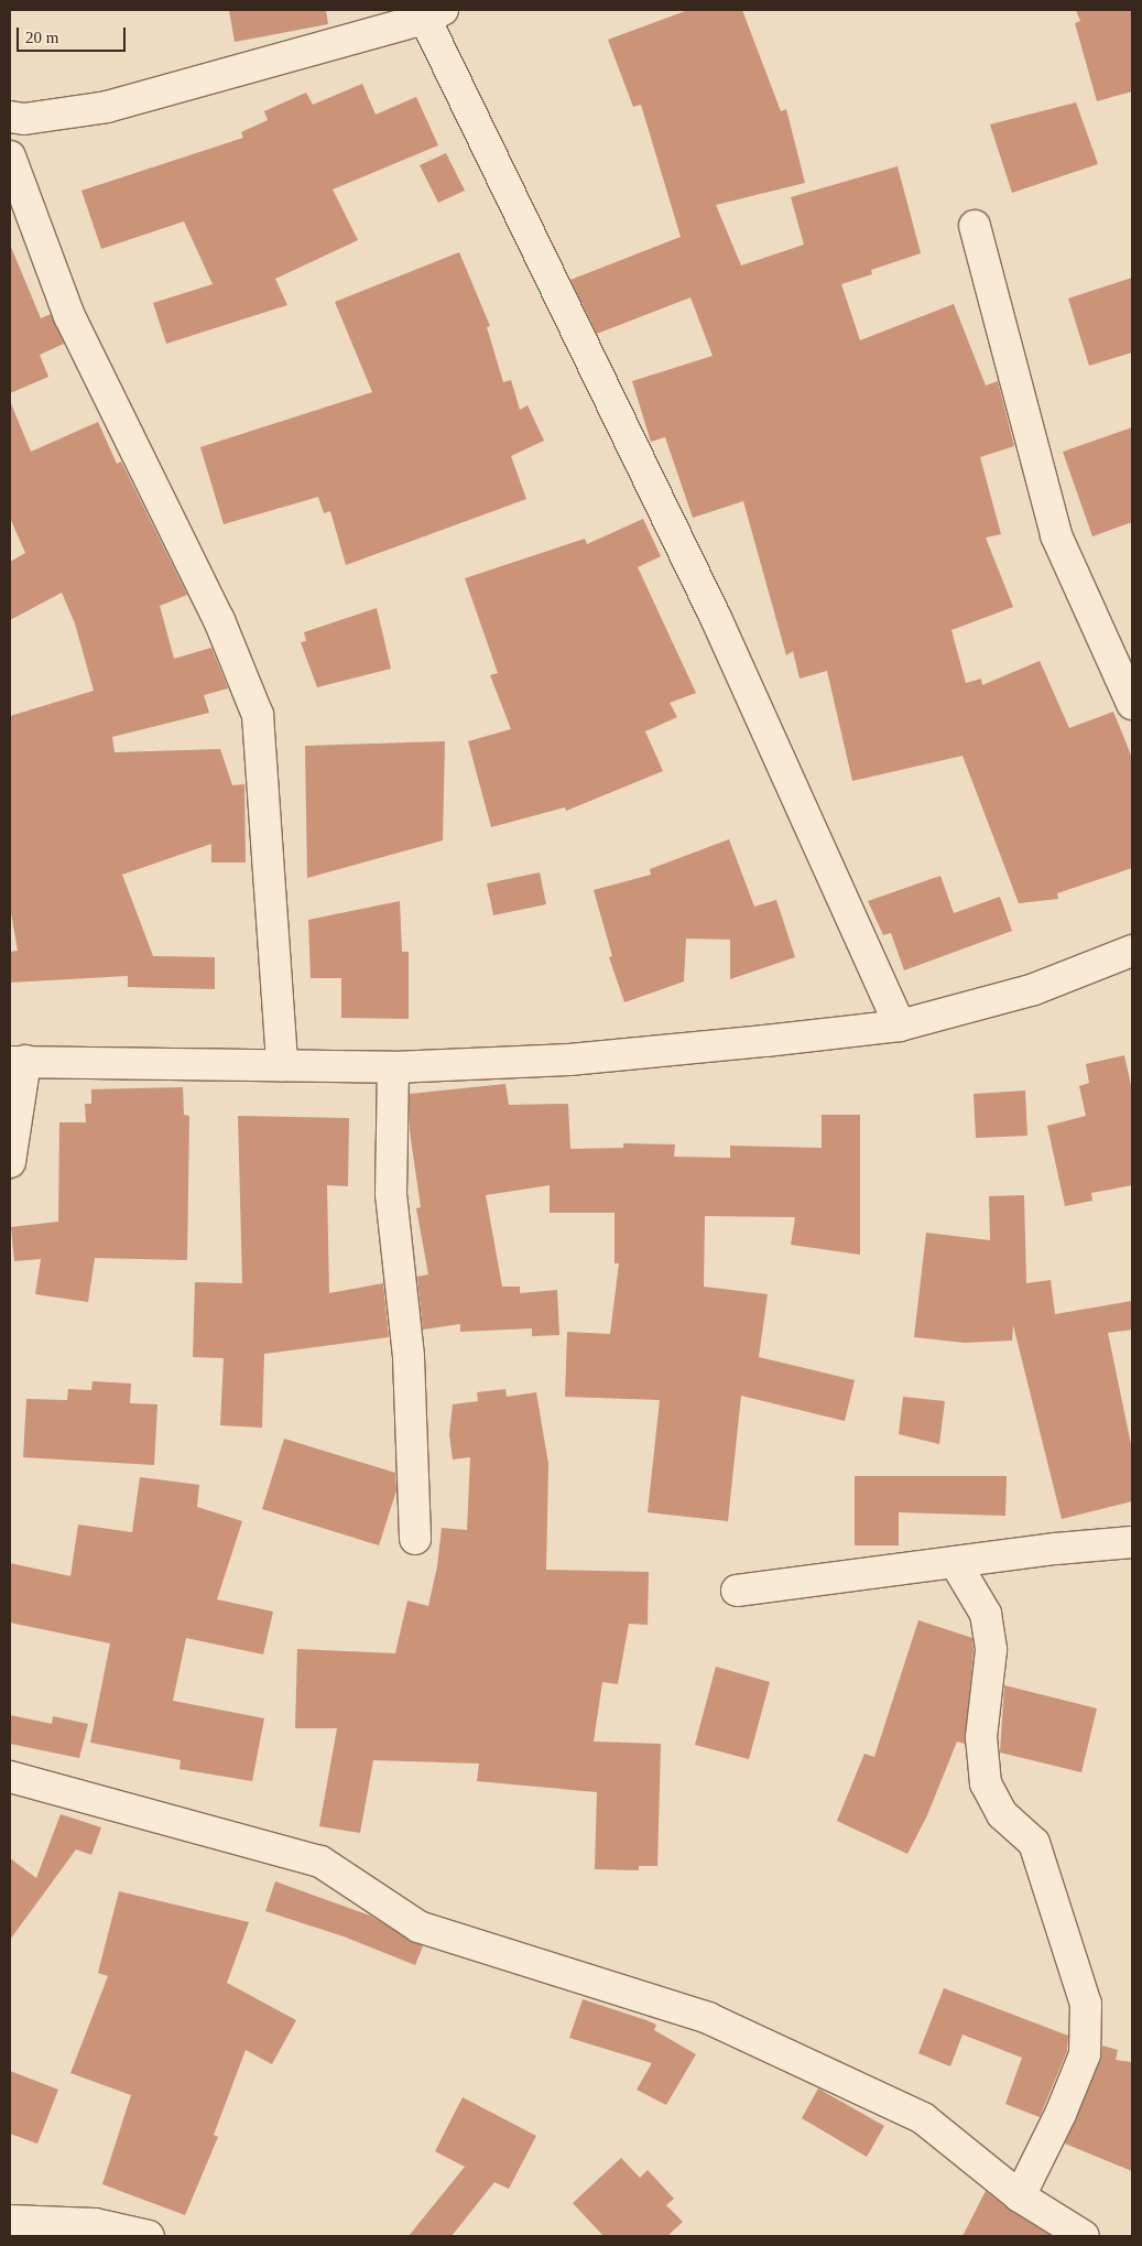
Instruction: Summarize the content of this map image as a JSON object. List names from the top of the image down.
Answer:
{
  "scale_bar": "20 m"
}
